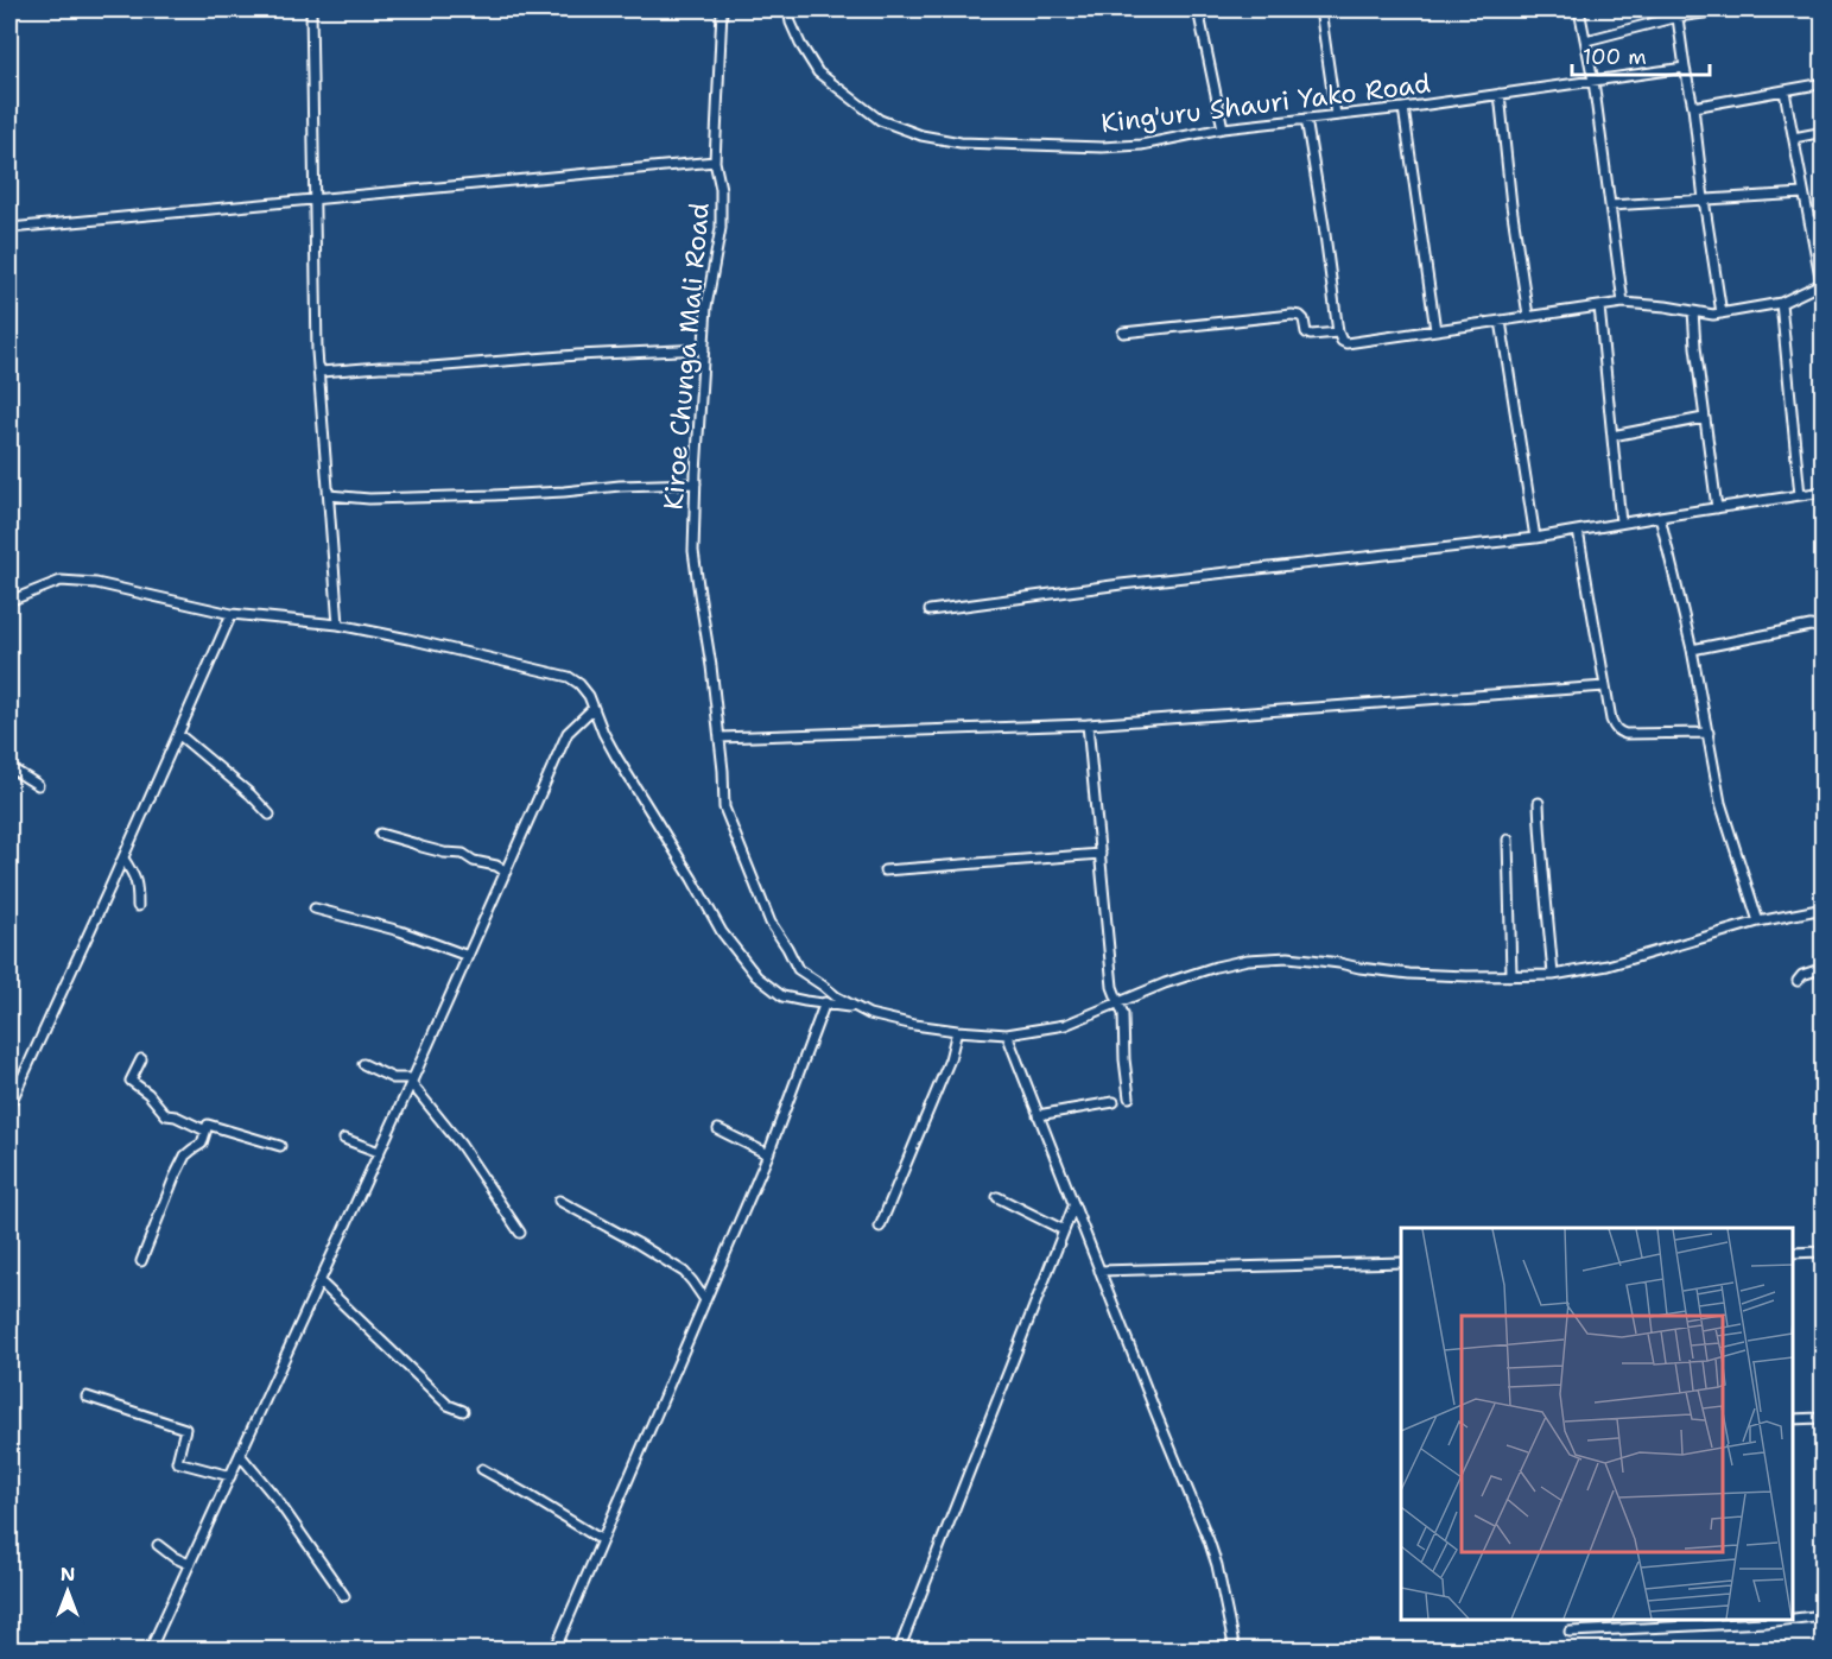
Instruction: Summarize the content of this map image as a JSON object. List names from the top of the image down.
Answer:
{
  "streets": {
    "street": ["King'uru Shauri Yako Road", "Kiroe Chunga Mali Road"]
  },
  "scale_bar": "100 m",
  "north": "top"
}
